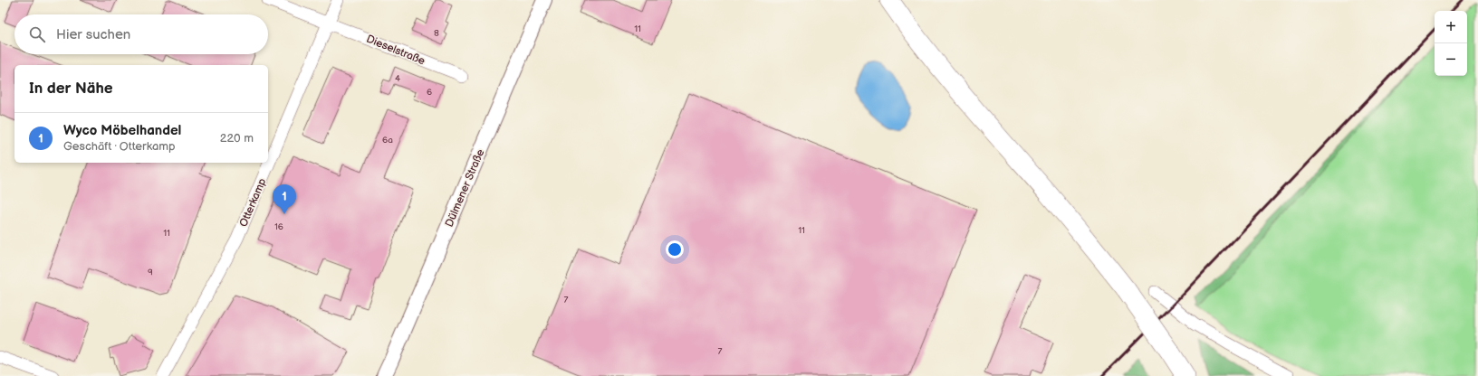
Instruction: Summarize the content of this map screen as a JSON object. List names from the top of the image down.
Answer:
{
  "streets": {
    "street": ["Dieselstraße", "Dülmener Straße", "Otterkamp"]
  },
  "crossings": [
    ["Dieselstraße", "Otterkamp"]
  ],
  "house_numbers": [
    "11",
    "8",
    "4",
    "6",
    "6a",
    "16",
    "11",
    "11",
    "9",
    "7",
    "7"
  ],
  "page": {
    "map_buttons": ["+", "−"],
    "search": "Hier suchen",
    "heading": "In der Nähe",
    "list": [
      {
        "mark": "1",
        "name": "Wyco Möbelhandel",
        "note": "Geschäft · Otterkamp",
        "value": "220 m"
      }
    ],
    "pins": "1"
  }
}
